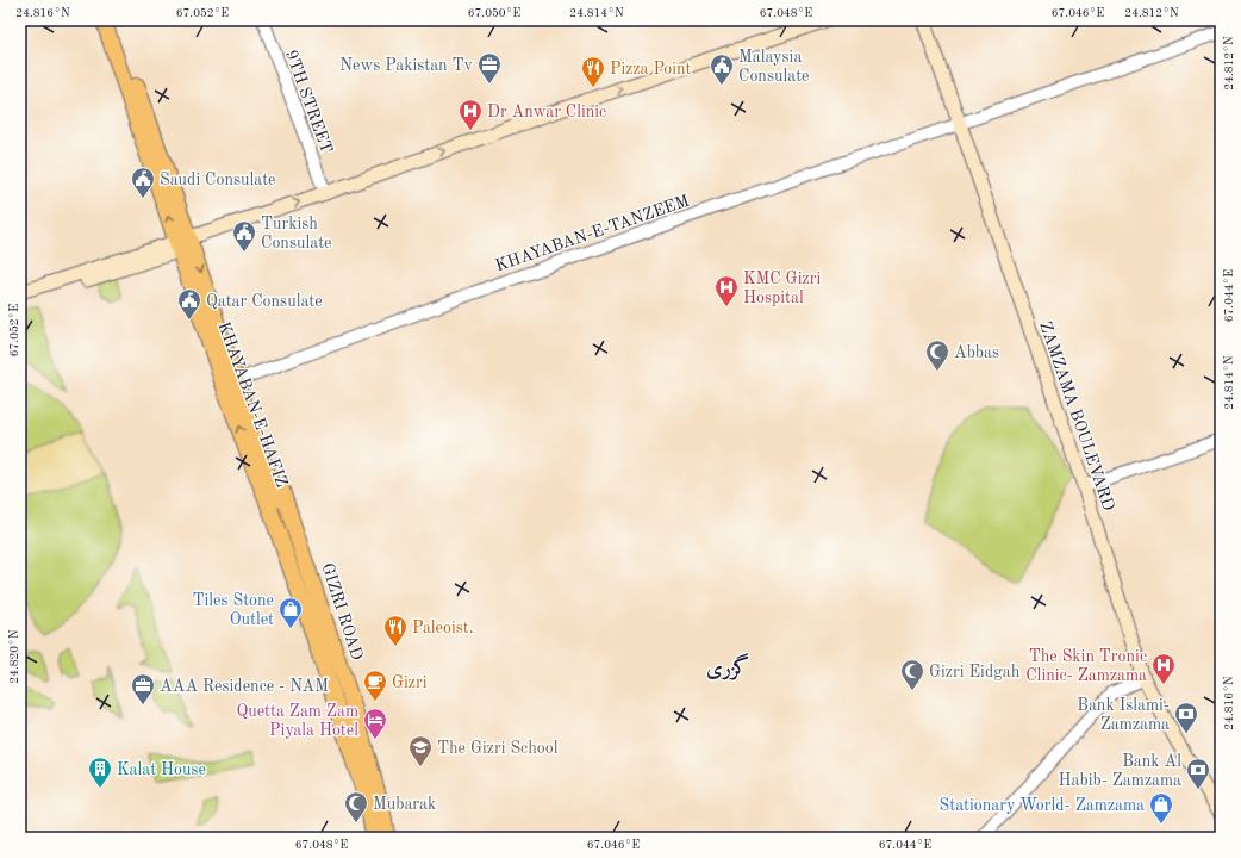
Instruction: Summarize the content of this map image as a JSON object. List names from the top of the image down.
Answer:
{
  "streets": {
    "main road": ["KHAYABAN-E-HAFIZ", "ZAMZAMA BOULEVARD", "GIZRI ROAD"],
    "street": ["9TH STREET", "KHAYABAN-E-TANZEEM"]
  },
  "crossings": [
    ["KHAYABAN-E-TANZEEM", "ZAMZAMA BOULEVARD"]
  ],
  "districts": ["گزری"],
  "places": {
    "office": ["News Pakistan Tv", "AAA Residence - NAM"],
    "public building": [
      "Malaysia Consulate",
      "Saudi Consulate",
      "Turkish Consulate",
      "Qatar Consulate"
    ],
    "restaurant": ["Pizza Point", "Paleoist."],
    "hospital": ["Dr Anwar Clinic", "KMC Gizri Hospital", "The Skin Tronic Clinic- Zamzama"],
    "mosque": ["Abbas", "Gizri Eidgah", "Mubarak"],
    "shop": ["Tiles Stone Outlet", "Stationary World- Zamzama"],
    "cafe": ["Gizri"],
    "bank": ["Bank Islami- Zamzama", "Bank Al Habib- Zamzama"],
    "hotel": ["Quetta Zam Zam Piyala Hotel"],
    "school or university": ["The Gizri School"],
    "building": ["Kalat House"]
  },
  "coordinates": [
    "24.816°N",
    "67.052°E",
    "67.050°E",
    "24.814°N",
    "67.048°E",
    "67.046°E",
    "24.812°N",
    "67.044°E",
    "24.820°N"
  ]
}
